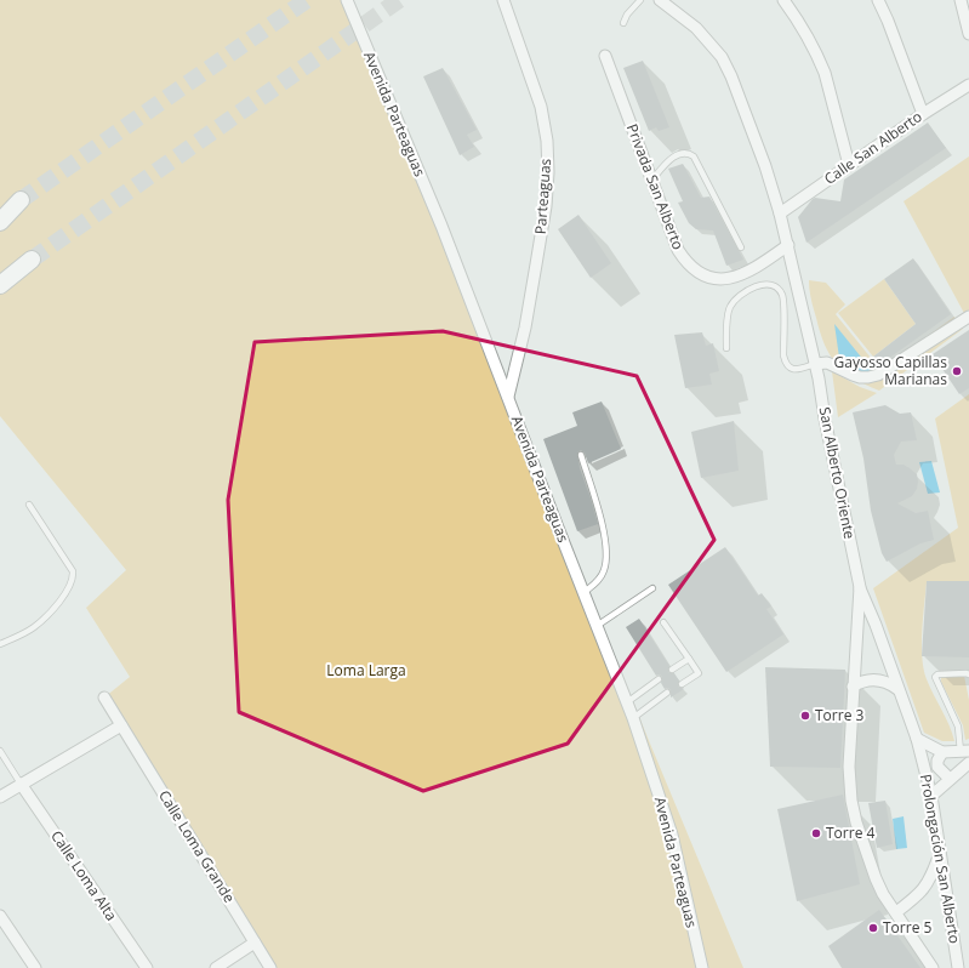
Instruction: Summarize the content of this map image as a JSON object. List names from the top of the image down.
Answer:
{
  "streets": {
    "street": [
      "Avenida Parteaguas",
      "Calle San Alberto",
      "Privada San Alberto",
      "Parteaguas",
      "San Alberto Oriente",
      "Calle Loma Grande",
      "Prolongación San Alberto",
      "Calle Loma Alta"
    ]
  },
  "crossings": [
    ["Avenida Parteaguas", "Parteaguas"],
    ["Calle San Alberto", "San Alberto Oriente"],
    ["Privada San Alberto", "San Alberto Oriente"],
    ["San Alberto Oriente", "Prolongación San Alberto"]
  ],
  "parks": ["Loma Larga"],
  "places": [
    "Gayosso Capillas Marianas",
    "Torre 3",
    "Torre 4",
    "Torre 5"
  ]
}
